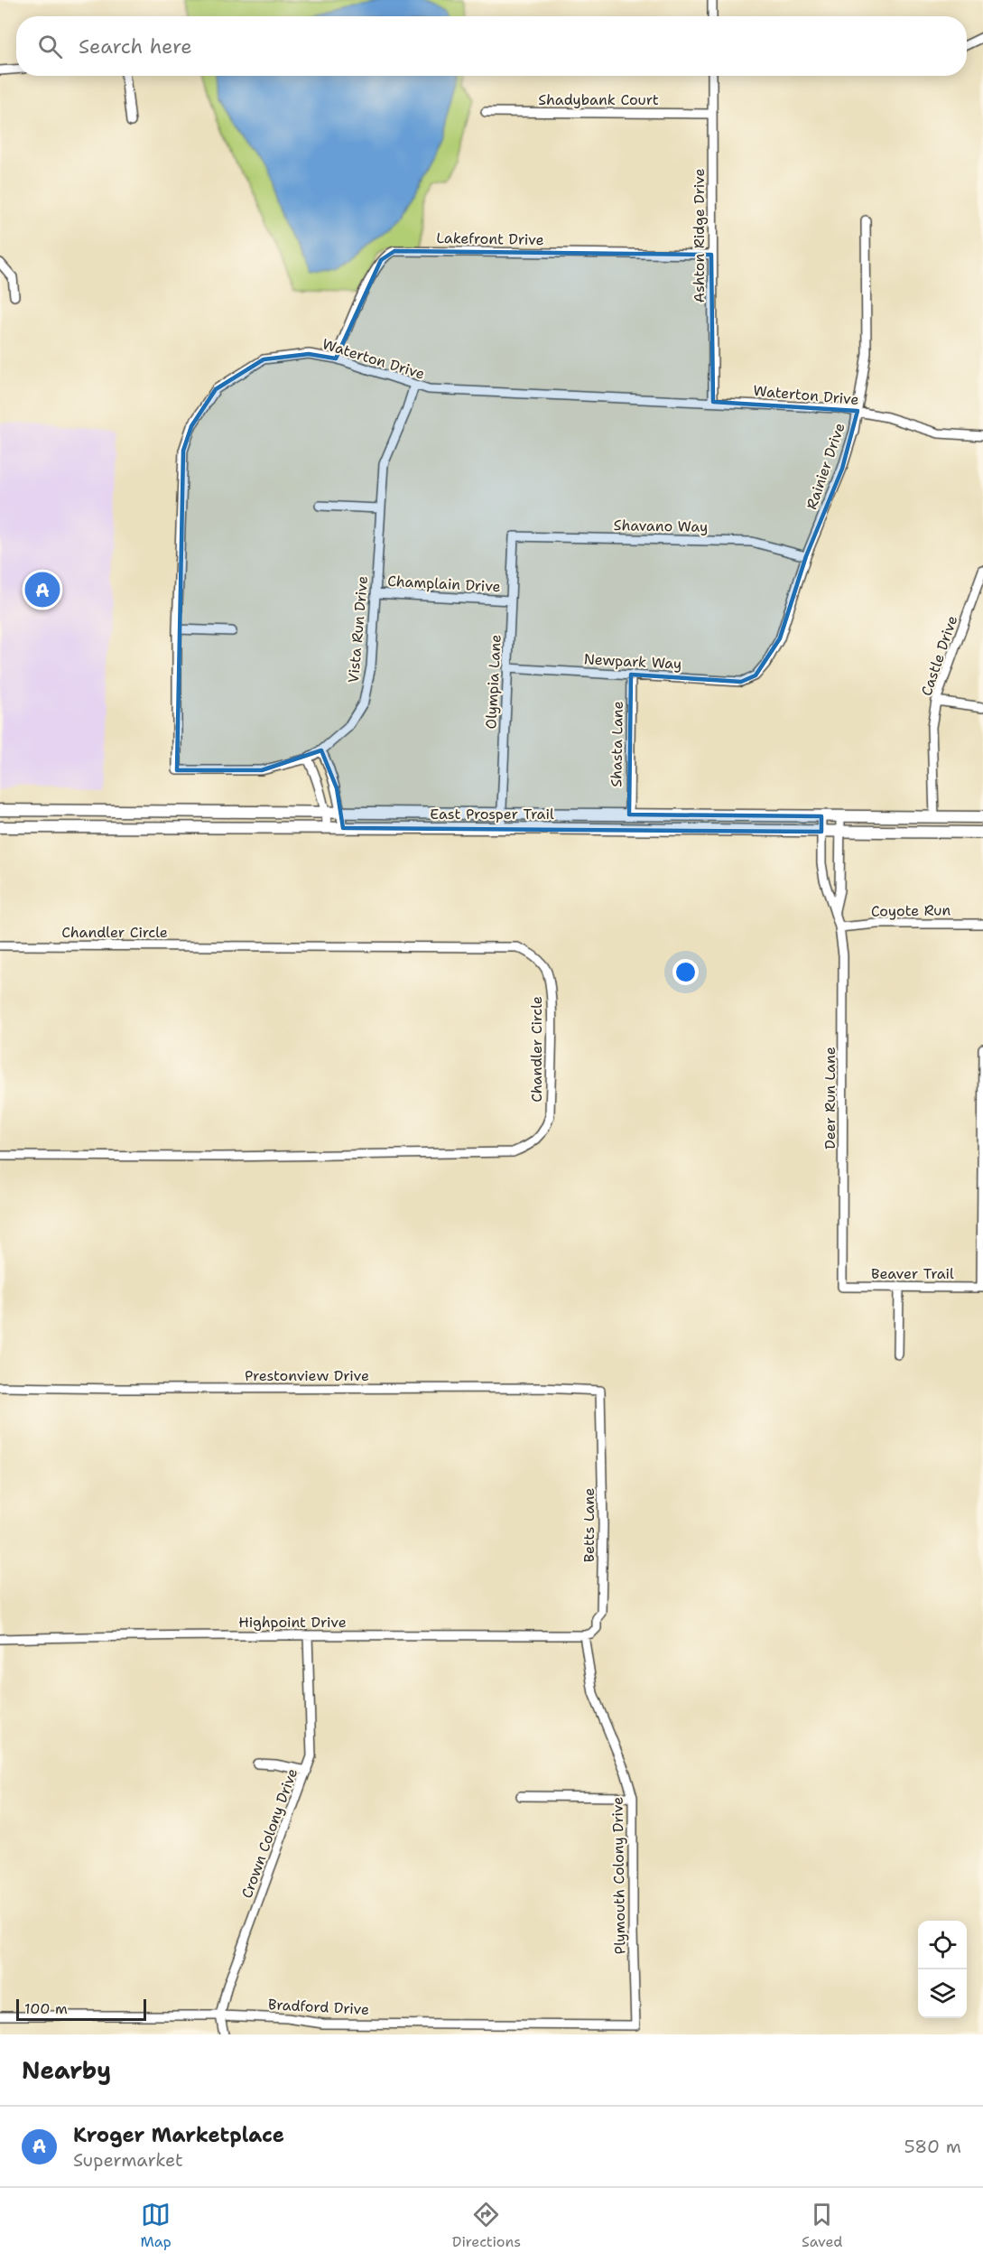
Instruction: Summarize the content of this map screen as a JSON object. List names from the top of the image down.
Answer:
{
  "streets": {
    "main road": ["East Prosper Trail"],
    "street": [
      "Shadybank Court",
      "Ashton Ridge Drive",
      "Lakefront Drive",
      "Waterton Drive",
      "Rainier Drive",
      "Shavano Way",
      "Champlain Drive",
      "Vista Run Drive",
      "Castle Drive",
      "Newpark Way",
      "Olympia Lane",
      "Shasta Lane",
      "Coyote Run",
      "Chandler Circle",
      "Deer Run Lane",
      "Beaver Trail",
      "Prestonview Drive",
      "Betts Lane",
      "Highpoint Drive",
      "Crown Colony Drive",
      "Plymouth Colony Drive",
      "Bradford Drive"
    ]
  },
  "crossings": [
    ["Shadybank Court", "Ashton Ridge Drive"],
    ["Ashton Ridge Drive", "Lakefront Drive"],
    ["Ashton Ridge Drive", "Waterton Drive"],
    ["Lakefront Drive", "Waterton Drive"],
    ["Waterton Drive", "Rainier Drive"],
    ["Waterton Drive", "Vista Run Drive"],
    ["Rainier Drive", "Shavano Way"],
    ["Rainier Drive", "Newpark Way"],
    ["Shavano Way", "Olympia Lane"],
    ["Champlain Drive", "Vista Run Drive"],
    ["Champlain Drive", "Olympia Lane"],
    ["Castle Drive", "East Prosper Trail"],
    ["Newpark Way", "Olympia Lane"],
    ["Newpark Way", "Shasta Lane"],
    ["Olympia Lane", "East Prosper Trail"],
    ["Shasta Lane", "East Prosper Trail"],
    ["East Prosper Trail", "Deer Run Lane"],
    ["Coyote Run", "Deer Run Lane"],
    ["Deer Run Lane", "Beaver Trail"],
    ["Prestonview Drive", "Betts Lane"],
    ["Betts Lane", "Highpoint Drive"],
    ["Betts Lane", "Plymouth Colony Drive"],
    ["Highpoint Drive", "Crown Colony Drive"],
    ["Highpoint Drive", "Plymouth Colony Drive"],
    ["Crown Colony Drive", "Bradford Drive"],
    ["Plymouth Colony Drive", "Bradford Drive"]
  ],
  "scale_bar": "100 m",
  "page": {
    "search": "Search here",
    "pins": "A",
    "scale": "100 m",
    "heading": "Nearby",
    "list": [
      {
        "mark": "A",
        "name": "Kroger Marketplace",
        "note": "Supermarket",
        "value": "580 m"
      }
    ],
    "nav": ["Map", "Directions", "Saved"]
  }
}
